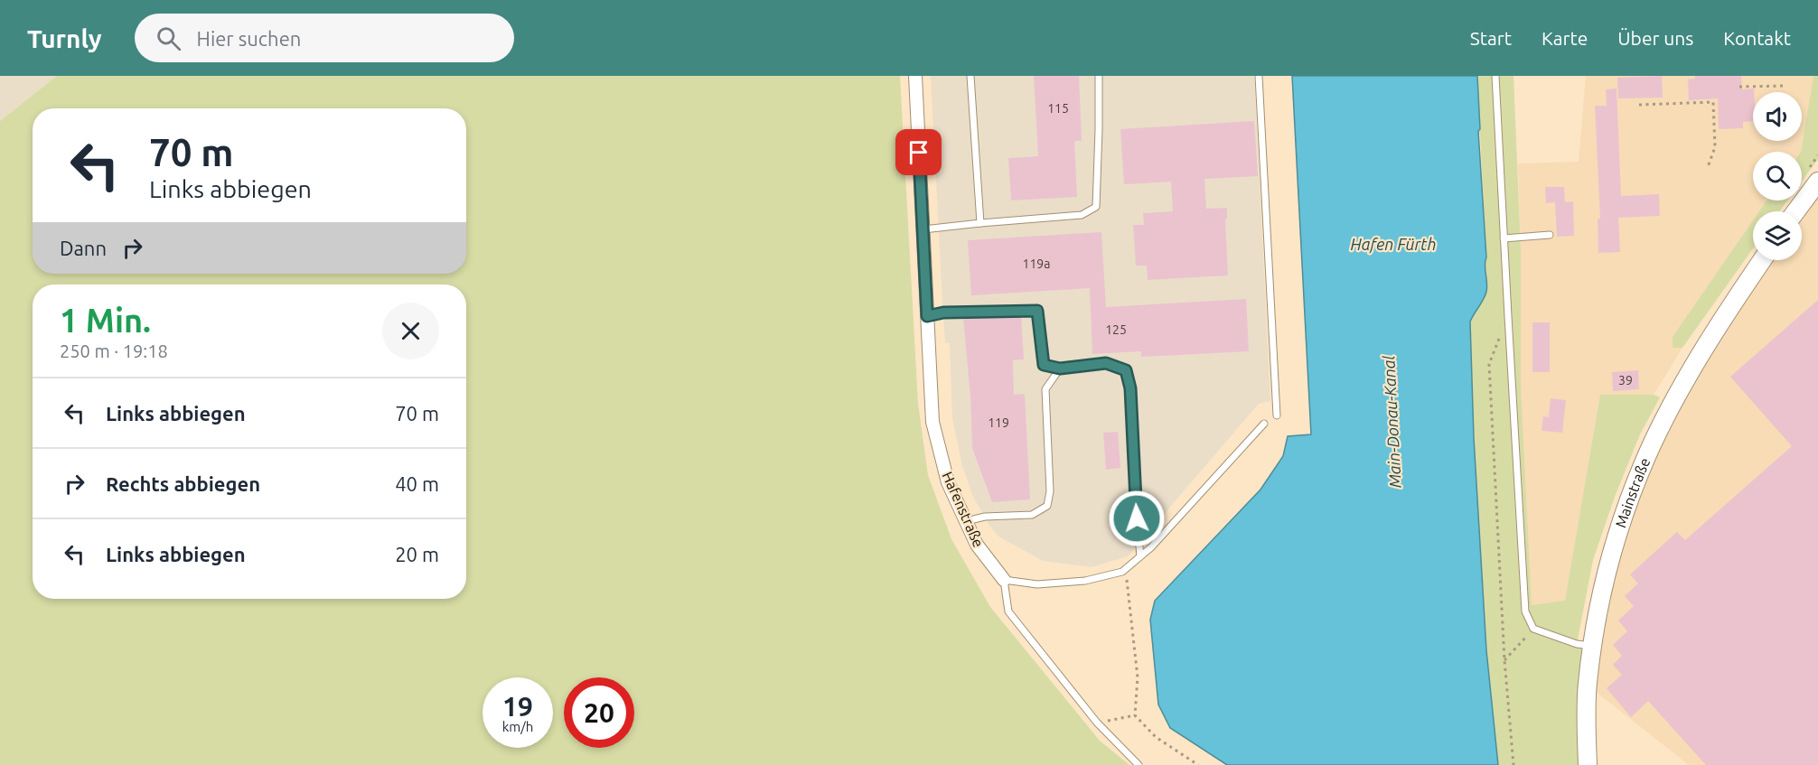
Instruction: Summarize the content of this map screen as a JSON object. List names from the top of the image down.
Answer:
{
  "streets": {
    "main road": ["Mainstraße"],
    "street": ["Hafenstraße"]
  },
  "water": ["Hafen Fürth", "Main-Donau-Kanal"],
  "house_numbers": [
    "115",
    "119a",
    "125",
    "39",
    "119"
  ],
  "page": {
    "header": "Turnly",
    "search": "Hier suchen",
    "nav": [
      "Start",
      "Karte",
      "Über uns",
      "Kontakt"
    ],
    "turn": ["70 m", "Links abbiegen"],
    "then": "Dann",
    "heading": ["1 Min.", "250 m · 19:18"],
    "list": [
      {
        "name": "Links abbiegen",
        "value": "70 m"
      },
      {
        "name": "Rechts abbiegen",
        "value": "40 m"
      },
      {
        "name": "Links abbiegen",
        "value": "20 m"
      }
    ],
    "speed": "19 km/h",
    "limit": "20"
  }
}
